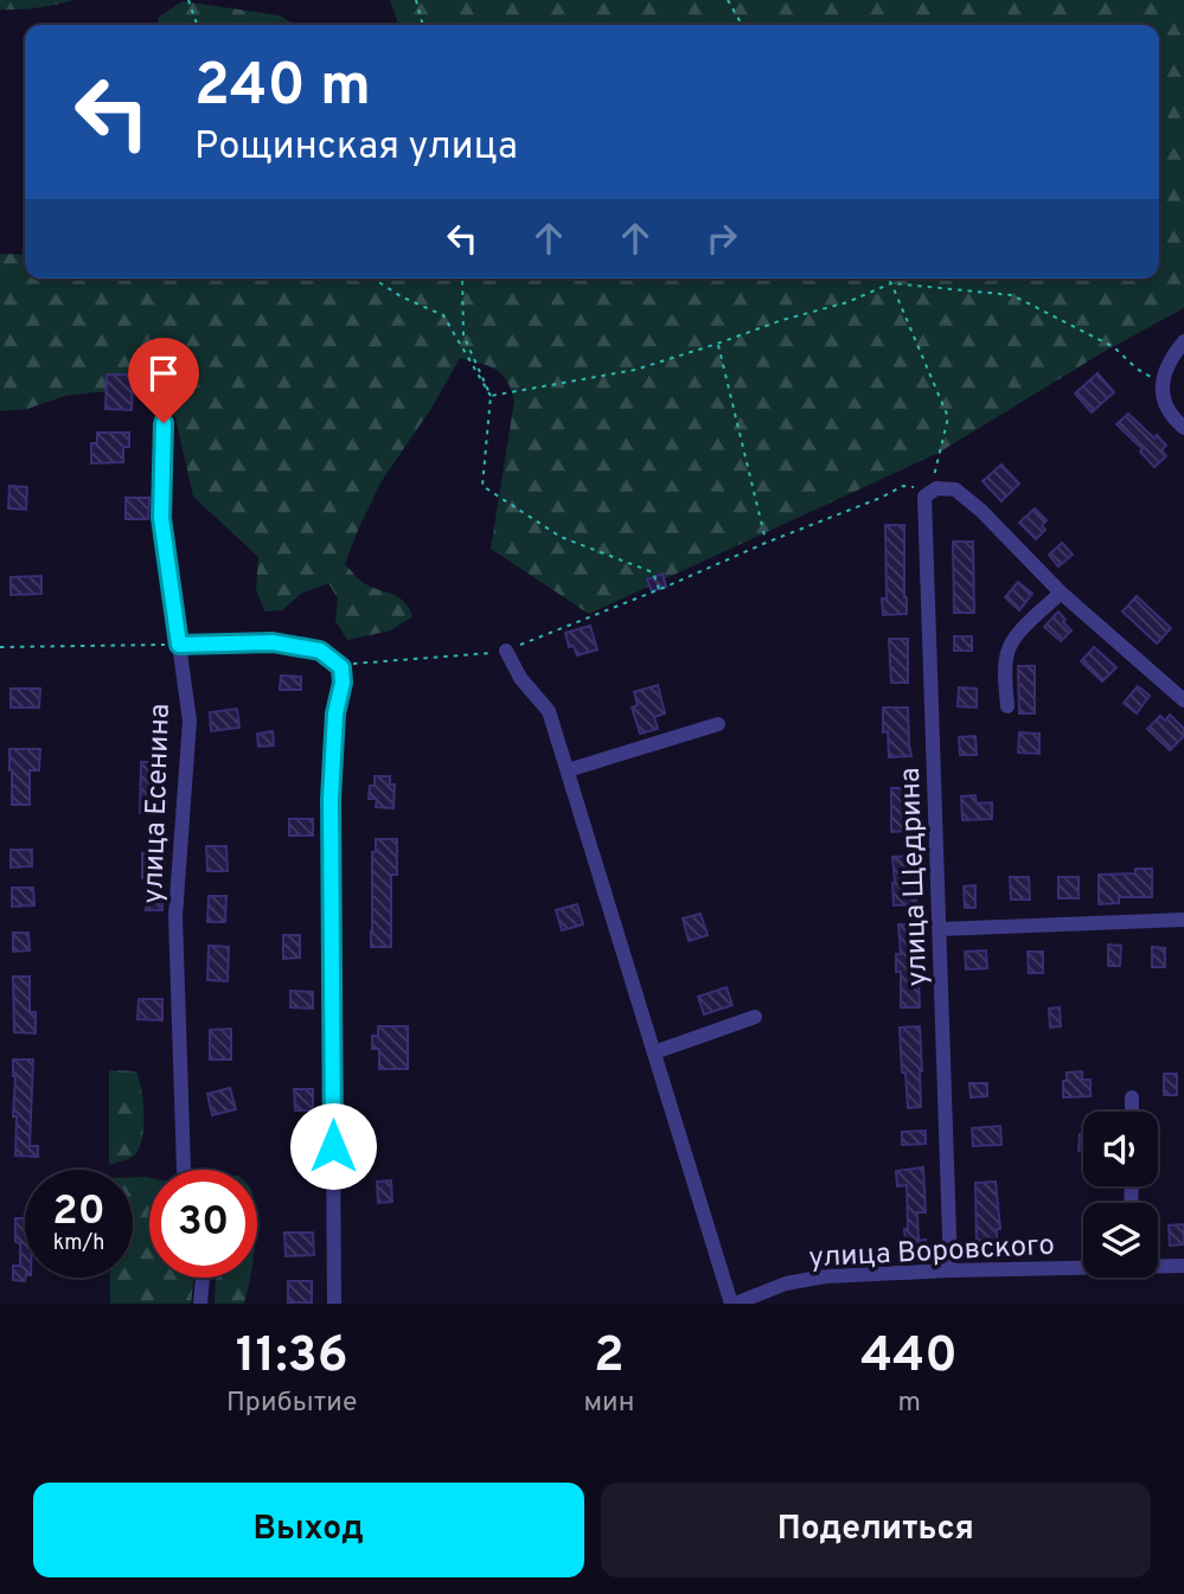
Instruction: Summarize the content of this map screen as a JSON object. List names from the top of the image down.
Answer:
{
  "streets": {
    "street": ["улица Есенина", "улица Щедрина", "улица Воровского"]
  },
  "crossings": [
    ["улица Щедрина", "улица Воровского"]
  ],
  "page": {
    "turn": ["240 m", "Рощинская улица"],
    "speed": "20 km/h",
    "limit": "30",
    "eta": [
      "11:36",
      "Прибытие",
      "2",
      "мин",
      "440",
      "m"
    ],
    "buttons": ["Выход", "Поделиться"]
  }
}
